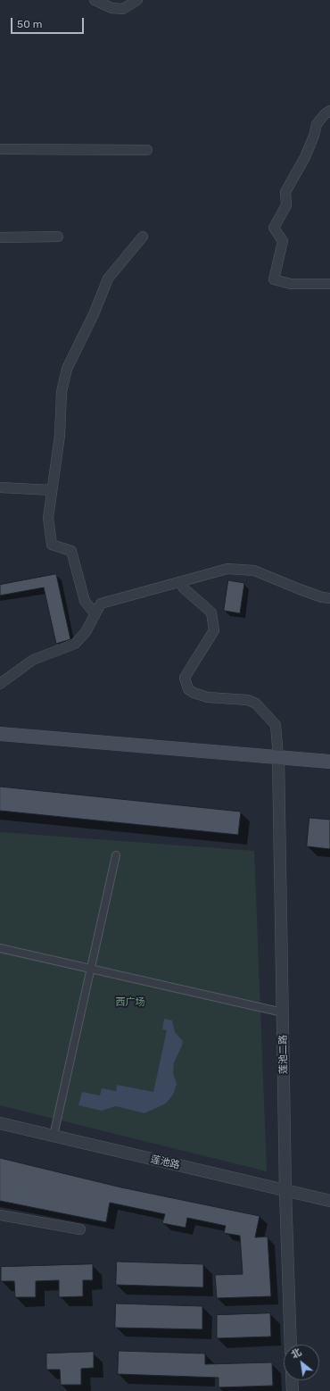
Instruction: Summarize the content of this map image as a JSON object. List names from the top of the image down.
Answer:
{
  "streets": {
    "street": ["莲池二路", "莲池路"]
  },
  "crossings": [
    ["莲池二路", "莲池路"]
  ],
  "parks": ["西广场"],
  "scale_bar": "50 m",
  "north": "top left"
}
